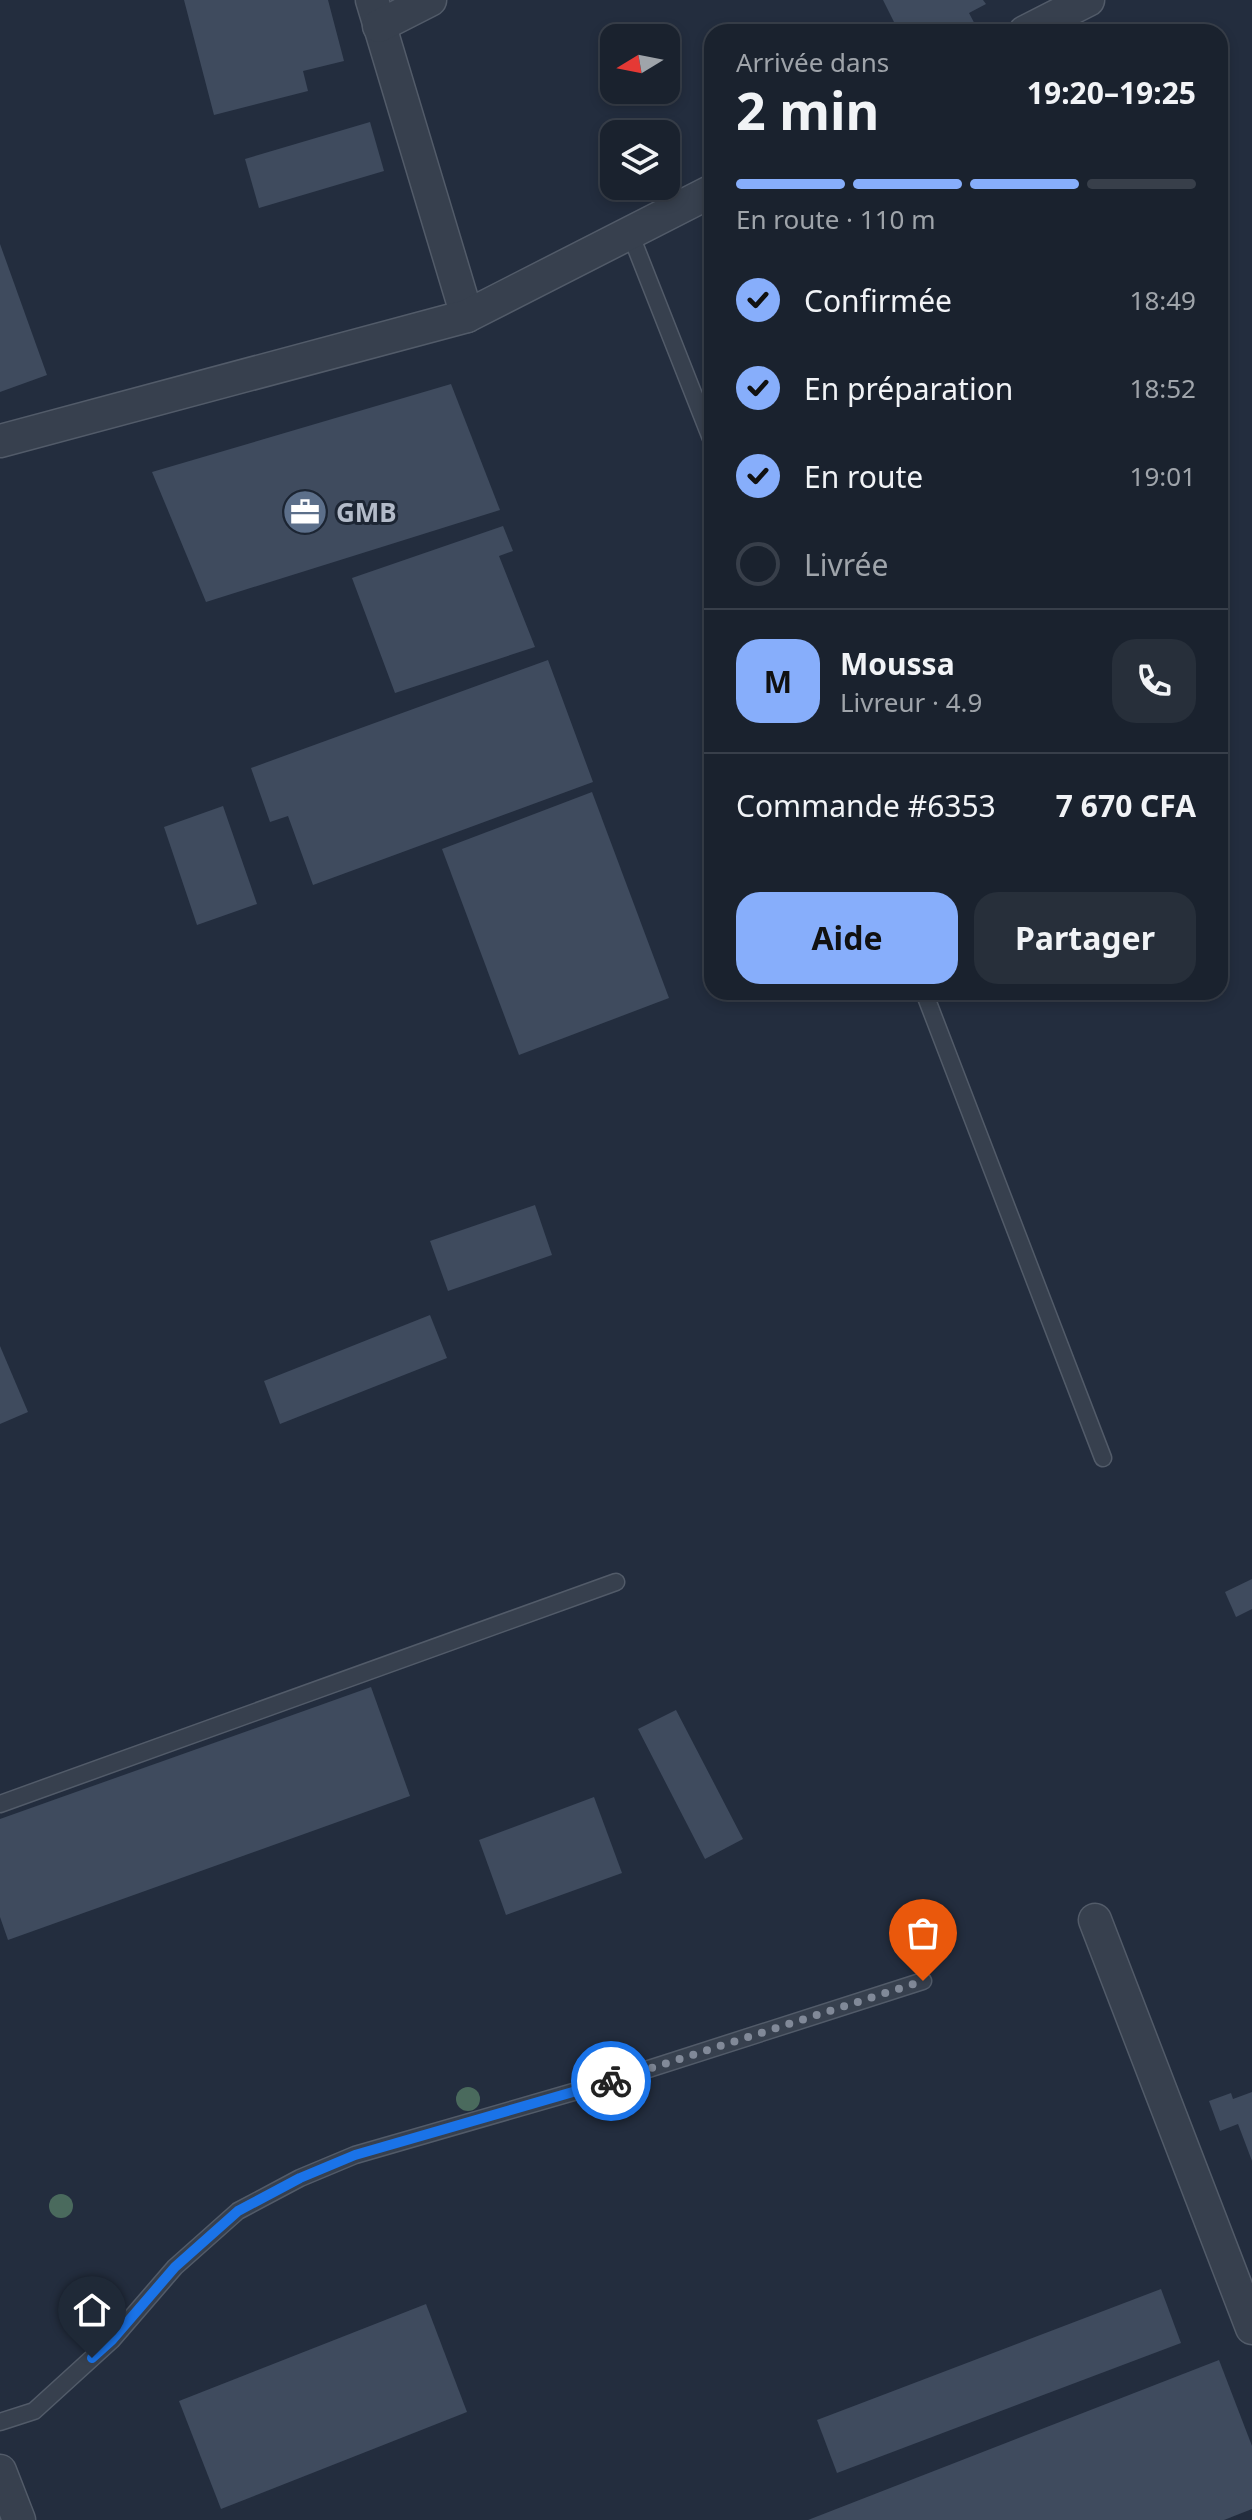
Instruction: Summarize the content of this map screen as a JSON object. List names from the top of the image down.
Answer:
{
  "places": {
    "office": ["GMB"]
  },
  "north": "left",
  "page": {
    "heading": ["2 min", "Arrivée dans", "19:20–19:25"],
    "panel": [
      "Moussa",
      "Livreur · 4.9",
      "Commande #6353",
      "7 670 CFA"
    ],
    "bar": "En route · 110 m",
    "list": [
      ["Confirmée", "18:49"],
      ["En préparation", "18:52"],
      ["En route", "19:01"],
      "Livrée"
    ],
    "round": "M",
    "buttons": ["Aide", "Partager"]
  }
}
